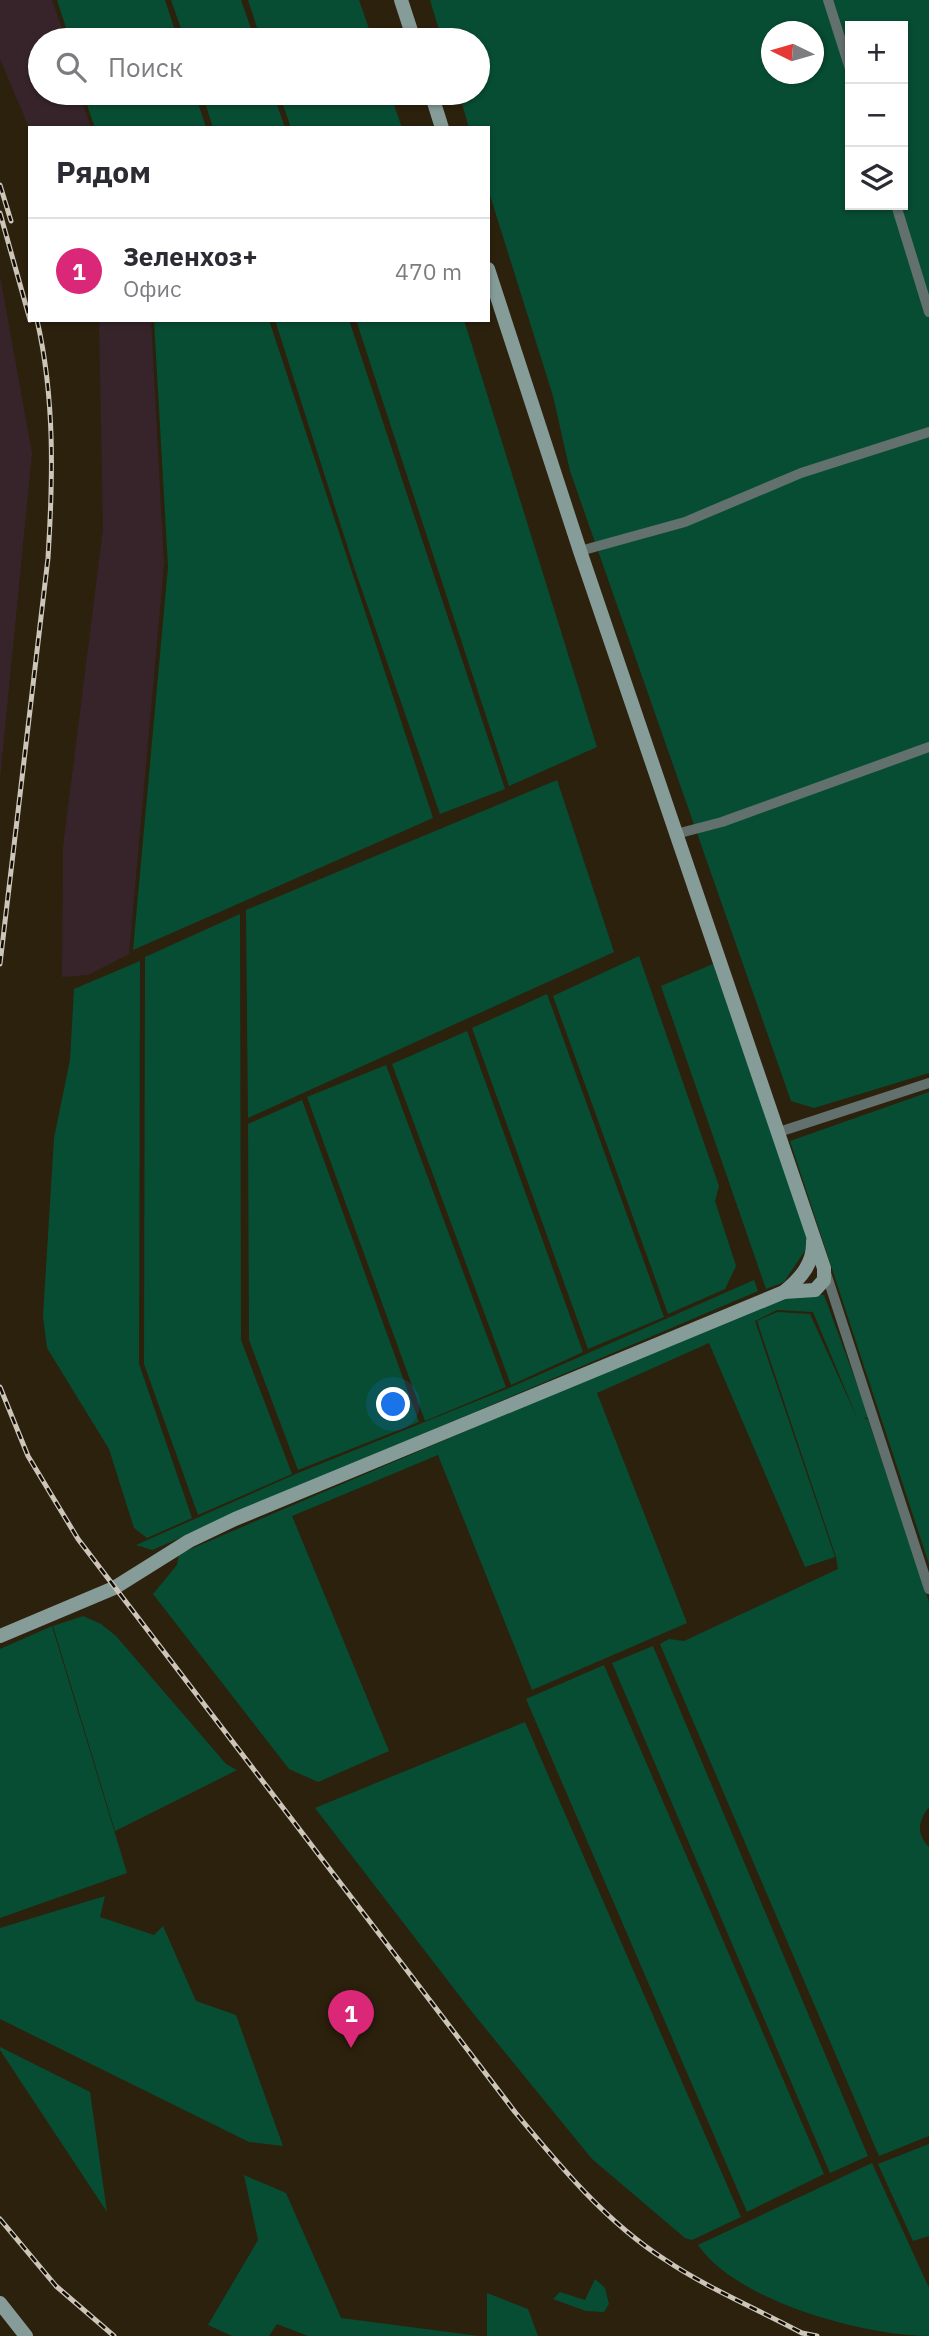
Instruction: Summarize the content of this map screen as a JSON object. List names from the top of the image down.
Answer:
{
  "north": "left",
  "page": {
    "map_buttons": ["+", "−"],
    "search": "Поиск",
    "heading": "Рядом",
    "list": [
      {
        "mark": "1",
        "name": "Зеленхоз+",
        "note": "Офис",
        "value": "470 m"
      }
    ],
    "pins": "1"
  }
}
